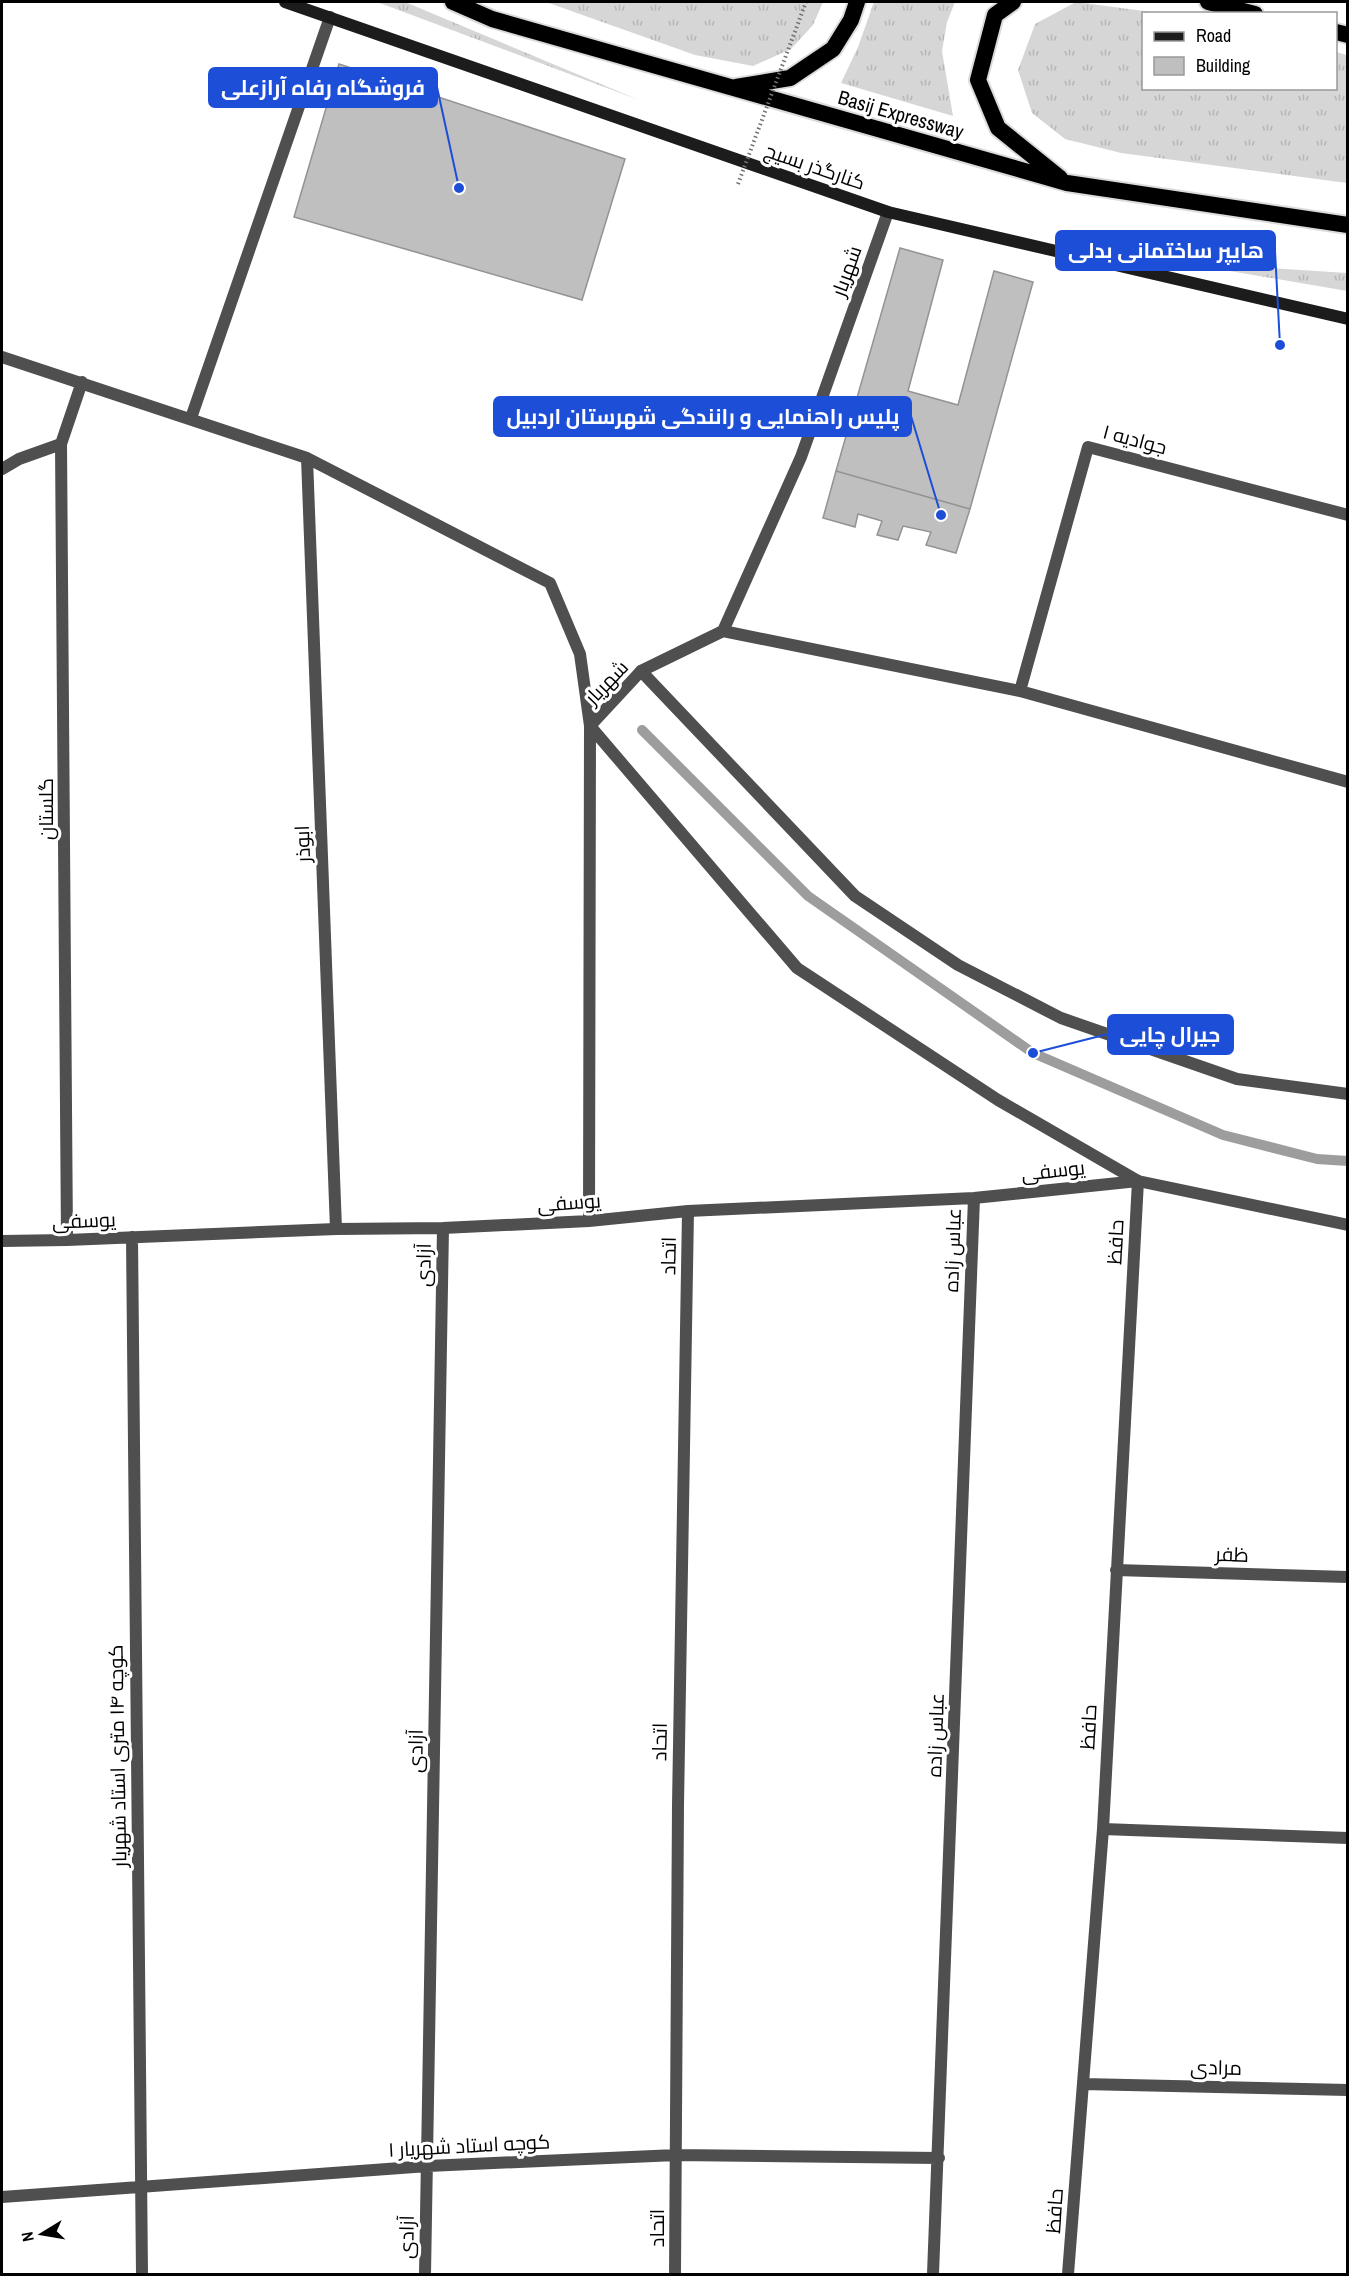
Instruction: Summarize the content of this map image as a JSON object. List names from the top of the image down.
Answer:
{
  "streets": {
    "highway": ["Basij Expressway"],
    "main road": ["کنارگذر بسیج"],
    "street": [
      "شهریار",
      "جوادیه ۱",
      "گلستان",
      "ابوذر",
      "یوسفی",
      "حافظ",
      "عباس زاده",
      "اتحاد",
      "آزادی",
      "ظفر",
      "کوچه ۱۴ متری استاد شهریار",
      "مرادی",
      "کوچه استاد شهریار ۱"
    ]
  },
  "crossings": [
    ["کنارگذر بسیج", "شهریار"],
    ["شهریار", "یوسفی"],
    ["گلستان", "یوسفی"],
    ["ابوذر", "یوسفی"],
    ["یوسفی", "حافظ"],
    ["یوسفی", "عباس زاده"],
    ["یوسفی", "اتحاد"],
    ["یوسفی", "آزادی"],
    ["یوسفی", "کوچه ۱۴ متری استاد شهریار"],
    ["حافظ", "ظفر"],
    ["حافظ", "مرادی"],
    ["عباس زاده", "کوچه استاد شهریار ۱"],
    ["اتحاد", "کوچه استاد شهریار ۱"],
    ["آزادی", "کوچه استاد شهریار ۱"],
    ["کوچه ۱۴ متری استاد شهریار", "کوچه استاد شهریار ۱"]
  ],
  "places": [
    "فروشگاه رفاه آرازعلی",
    "هایپر ساختمانی بدلی",
    "پلیس راهنمایی و رانندگی شهرستان اردبیل",
    "جیرال چایی"
  ],
  "legend": ["Road", "Building"],
  "north": "left"
}
